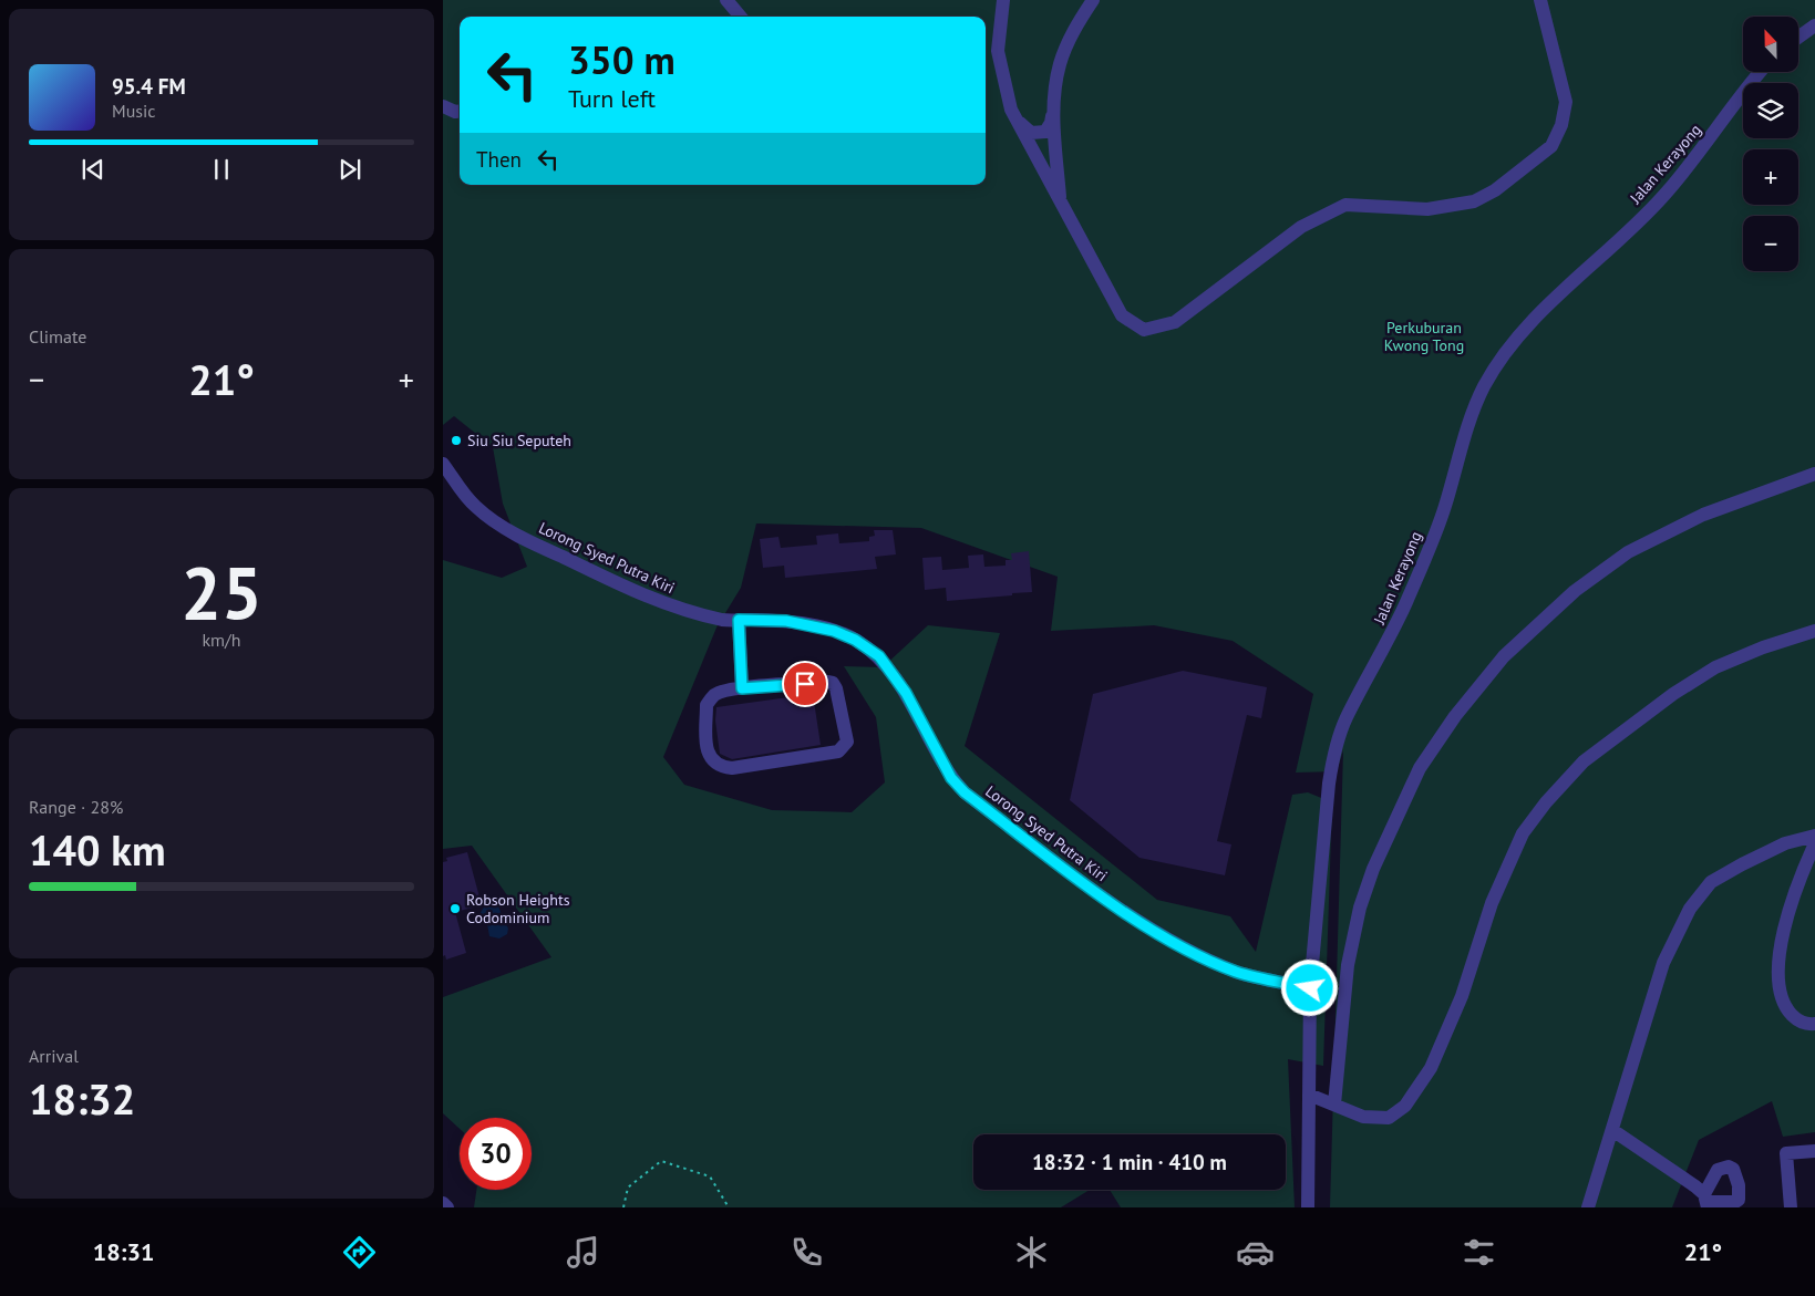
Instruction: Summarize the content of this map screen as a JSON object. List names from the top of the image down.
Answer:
{
  "streets": {
    "street": ["Jalan Kerayong", "Lorong Syed Putra Kiri"]
  },
  "crossings": [
    ["Jalan Kerayong", "Lorong Syed Putra Kiri"]
  ],
  "parks": ["Perkuburan Kwong Tong"],
  "places": ["Siu Siu Seputeh", "Robson Heights Codominium"],
  "north": "top",
  "page": {
    "map_buttons": ["+", "−"],
    "turn": ["350 m", "Turn left"],
    "song": ["95.4 FM", "Music"],
    "then": "Then",
    "tile": [
      "Climate",
      ["25", "km/h"],
      ["Range · 28%", "140 km"],
      ["Arrival", "18:32"]
    ],
    "heat": ["−", "21°", "+"],
    "limit": "30",
    "trip": "18:32 · 1 min · 410 m",
    "tabs": ["18:31", "21°"]
  }
}
